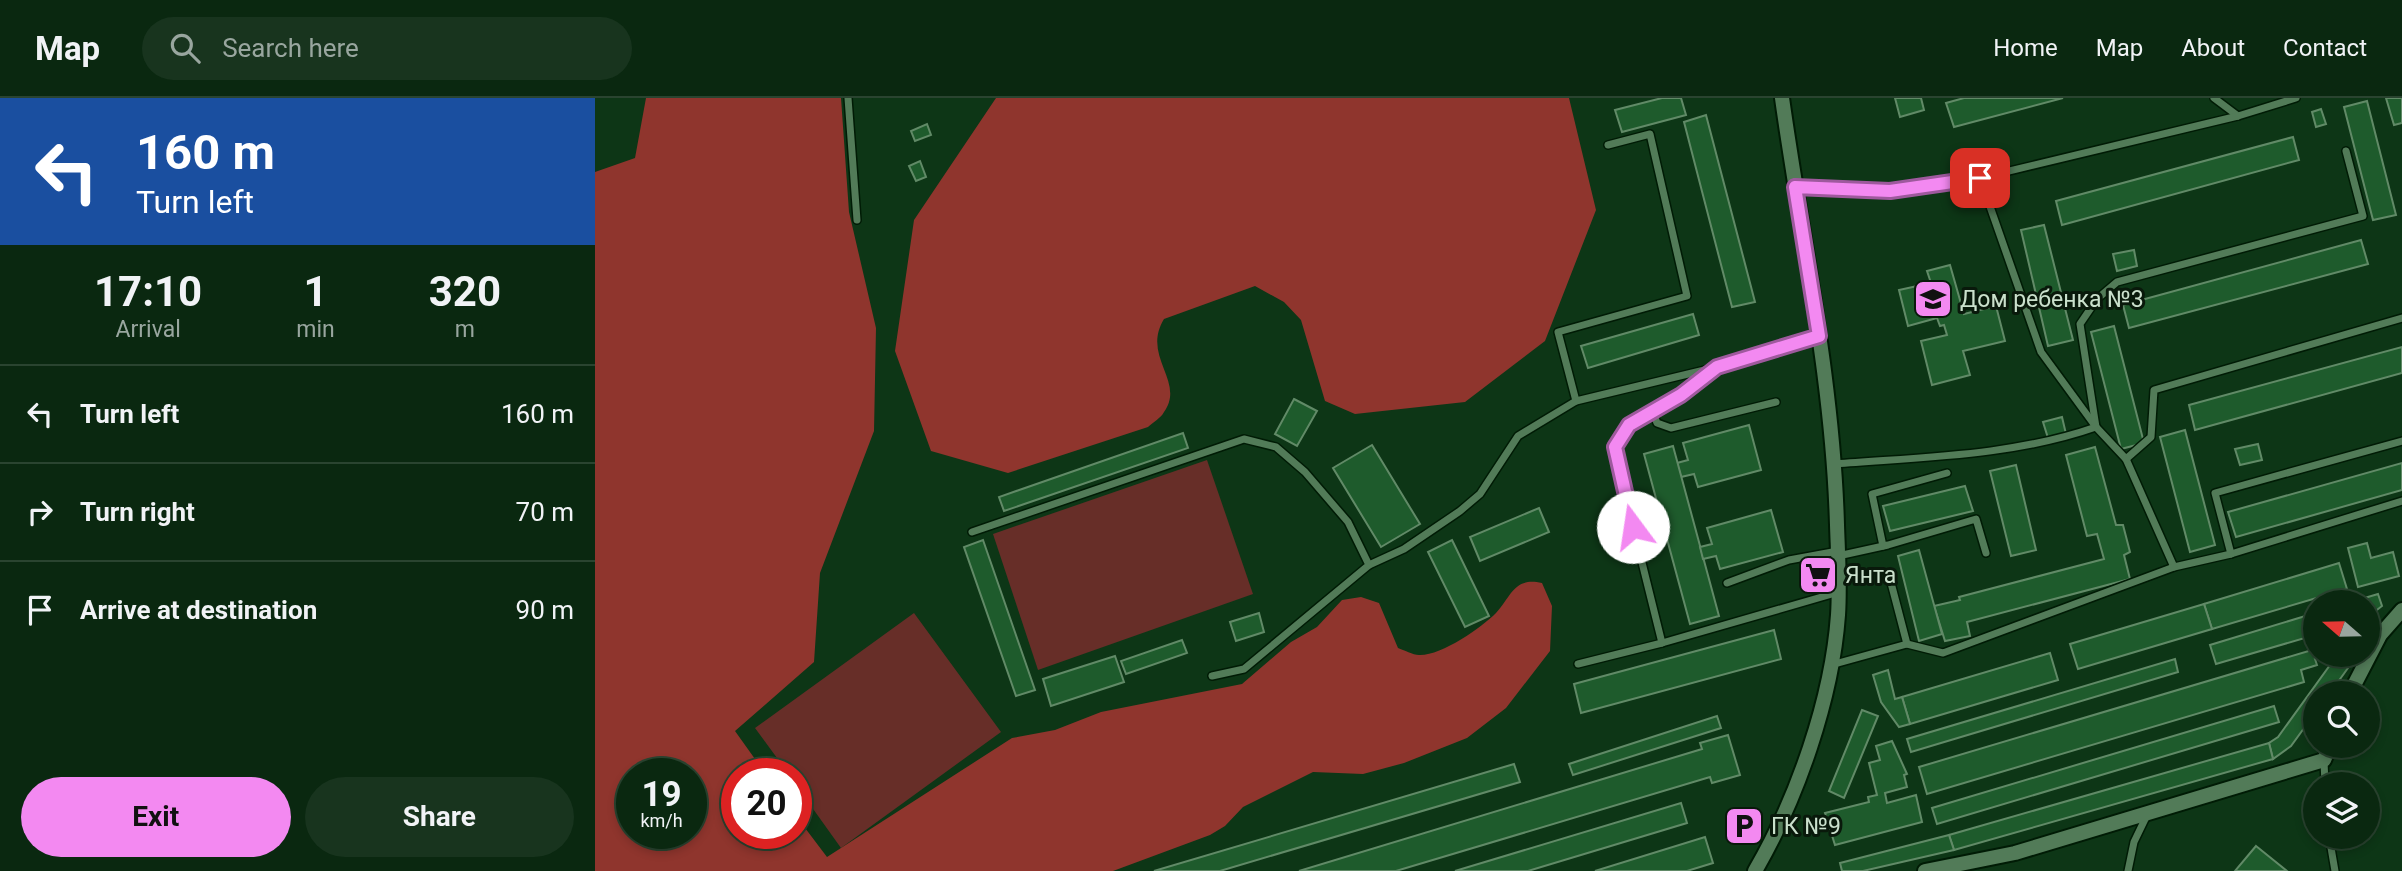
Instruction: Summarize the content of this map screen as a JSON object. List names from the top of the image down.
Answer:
{
  "places": {
    "school or university": ["Дом ребенка №3"],
    "supermarket": ["Янта"],
    "parking": ["ГК №9"]
  },
  "north": "left",
  "page": {
    "header": "Map",
    "search": "Search here",
    "nav": [
      "Home",
      "Map",
      "About",
      "Contact"
    ],
    "turn": ["160 m", "Turn left"],
    "eta": [
      "17:10",
      "Arrival",
      "1",
      "min",
      "320",
      "m"
    ],
    "list": [
      {
        "name": "Turn left",
        "value": "160 m"
      },
      {
        "name": "Turn right",
        "value": "70 m"
      },
      {
        "name": "Arrive at destination",
        "value": "90 m"
      }
    ],
    "speed": "19 km/h",
    "limit": "20",
    "buttons": ["Exit", "Share"]
  }
}
